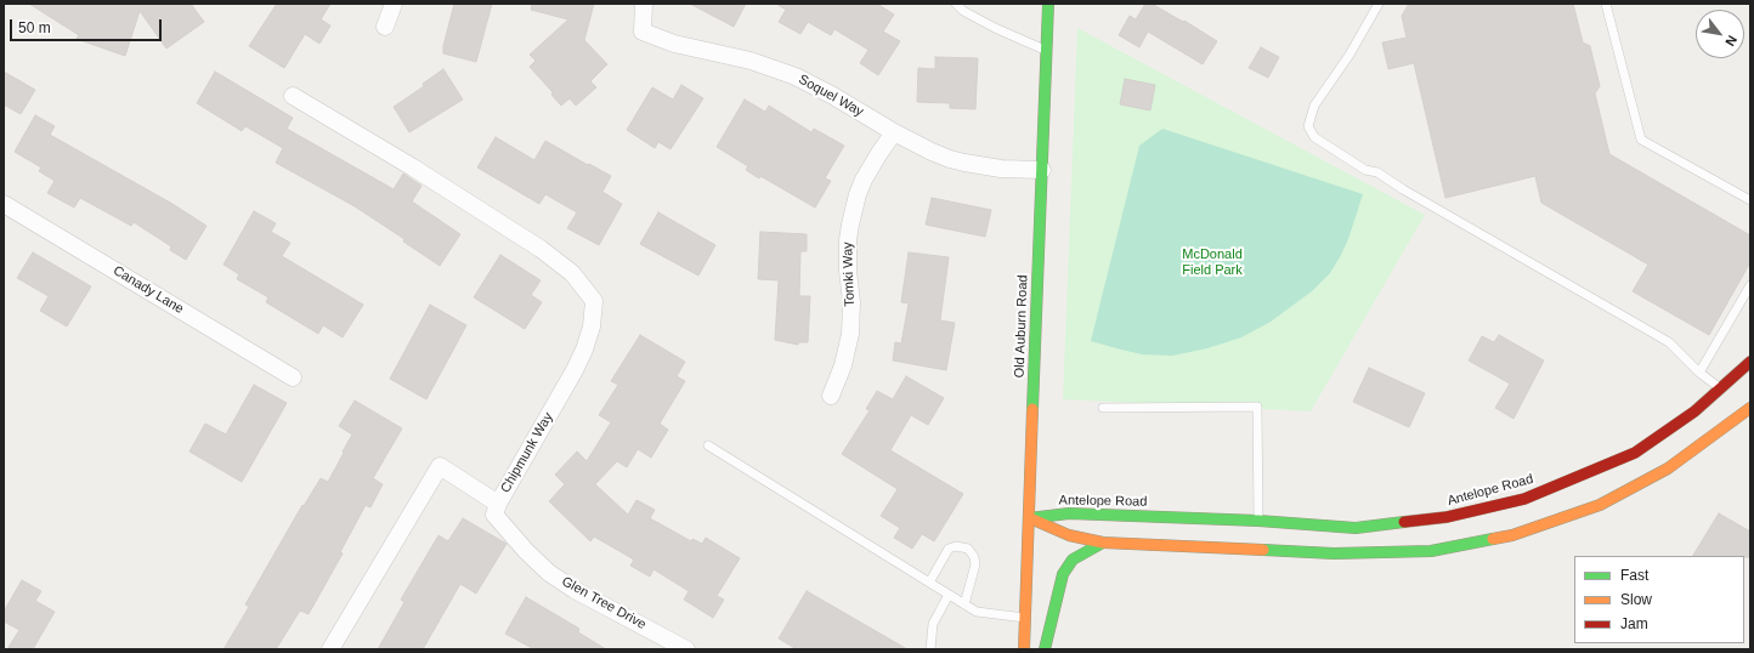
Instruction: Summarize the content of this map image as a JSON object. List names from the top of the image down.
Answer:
{
  "streets": {
    "main road": ["Old Auburn Road", "Antelope Road"],
    "street": [
      "Soquel Way",
      "Tomki Way",
      "Canady Lane",
      "Chipmunk Way",
      "Glen Tree Drive"
    ]
  },
  "crossings": [
    ["Soquel Way", "Tomki Way"],
    ["Soquel Way", "Old Auburn Road"],
    ["Old Auburn Road", "Antelope Road"],
    ["Chipmunk Way", "Glen Tree Drive"]
  ],
  "parks": ["McDonald Field Park"],
  "legend": ["Fast", "Slow", "Jam"],
  "scale_bar": "50 m",
  "north": "bottom right"
}
